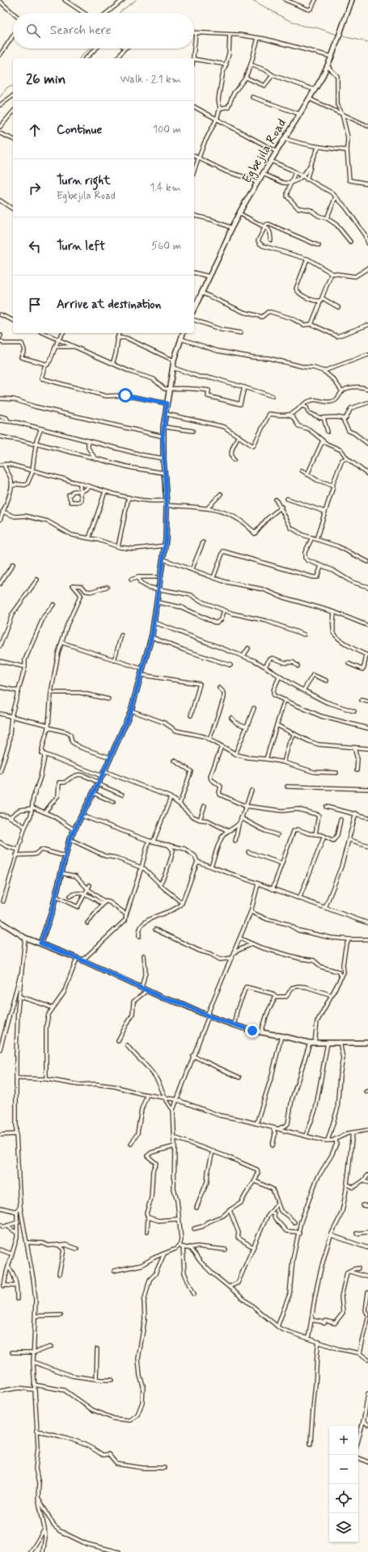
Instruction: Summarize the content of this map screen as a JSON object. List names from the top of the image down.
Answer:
{
  "streets": {
    "street": ["Egbejila Road"]
  },
  "page": {
    "search": "Search here",
    "heading": ["26 min", "Walk · 2.1 km"],
    "list": [
      ["Continue", "100 m"],
      ["Turn right", "Egbejila Road", "1.4 km"],
      ["Turn left", "560 m"],
      "Arrive at destination"
    ],
    "map_buttons": ["+", "−"]
  }
}
